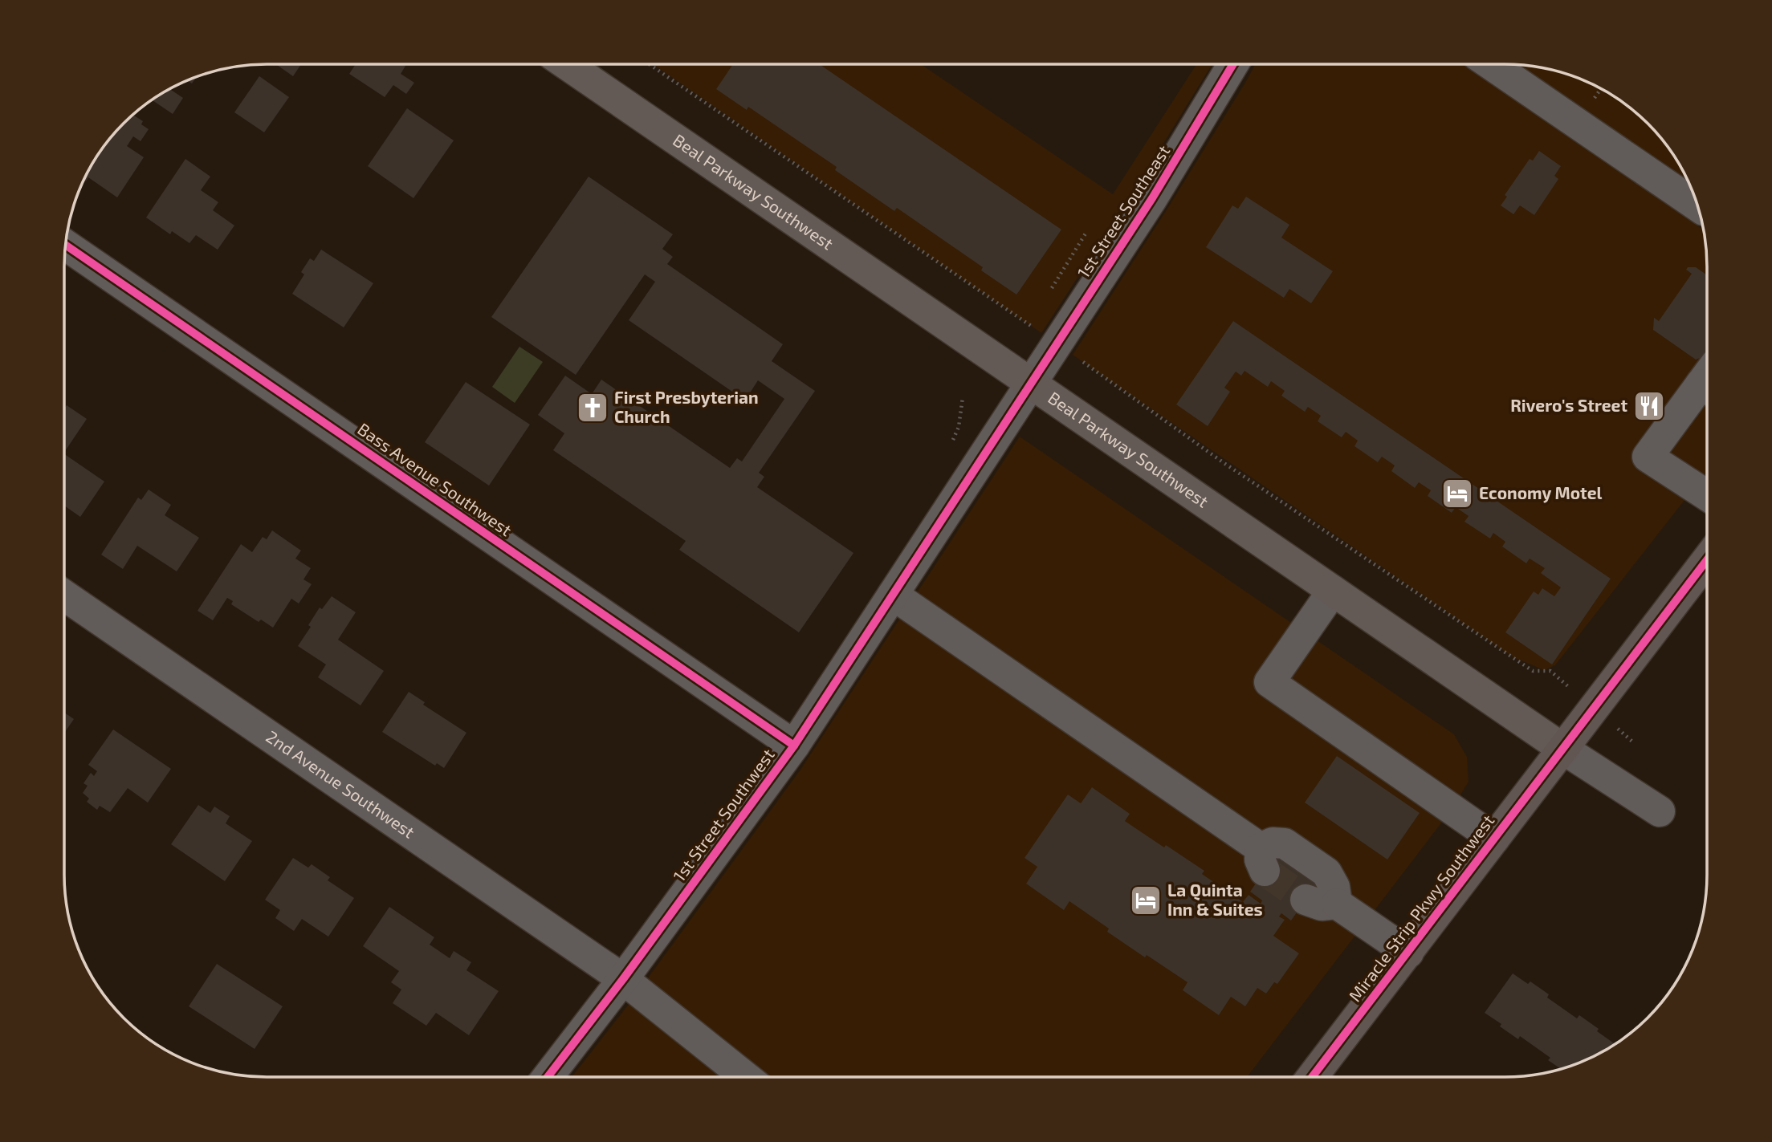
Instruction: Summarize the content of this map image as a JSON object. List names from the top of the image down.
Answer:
{
  "streets": {
    "highway": ["Miracle Strip Pkwy Southwest"],
    "main road": ["Beal Parkway Southwest"],
    "street": [
      "1st Street Southeast",
      "Bass Avenue Southwest",
      "2nd Avenue Southwest",
      "1st Street Southwest"
    ]
  },
  "crossings": [
    ["Beal Parkway Southwest", "1st Street Southeast"],
    ["Beal Parkway Southwest", "1st Street Southwest"],
    ["Beal Parkway Southwest", "Miracle Strip Pkwy Southwest"],
    ["1st Street Southeast", "1st Street Southwest"],
    ["Bass Avenue Southwest", "1st Street Southwest"],
    ["2nd Avenue Southwest", "1st Street Southwest"]
  ],
  "places": {
    "restaurant": ["Rivero's Street"],
    "church": ["First Presbyterian Church"],
    "hotel": ["Economy Motel", "La Quinta Inn & Suites"]
  }
}
